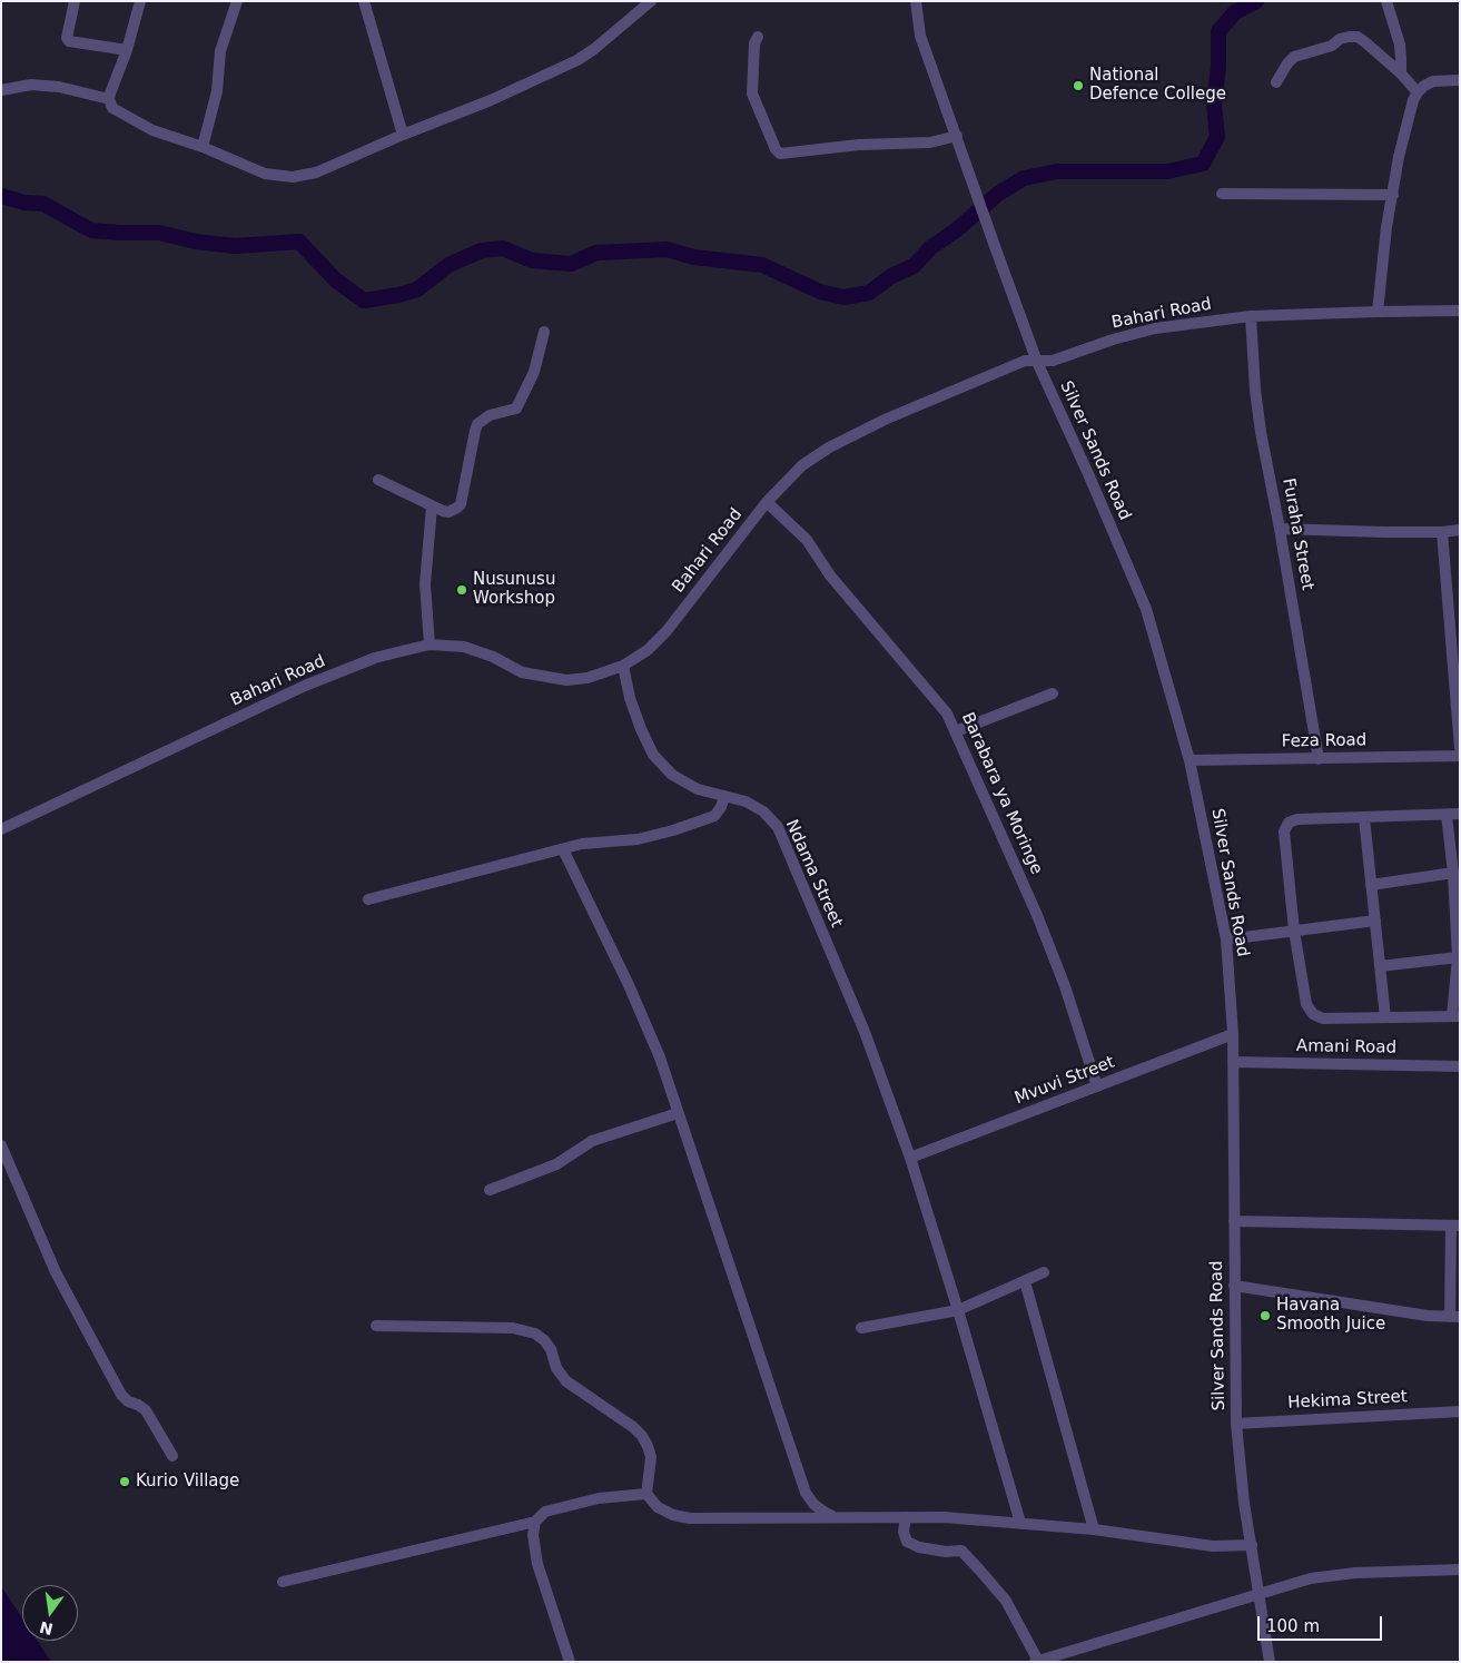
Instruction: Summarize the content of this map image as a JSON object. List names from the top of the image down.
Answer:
{
  "streets": {
    "street": [
      "Bahari Road",
      "Silver Sands Road",
      "Furaha Street",
      "Feza Road",
      "Barabara ya Moringe",
      "Ndama Street",
      "Amani Road",
      "Mvuvi Street",
      "Hekima Street"
    ]
  },
  "crossings": [
    ["Bahari Road", "Silver Sands Road"],
    ["Bahari Road", "Furaha Street"],
    ["Bahari Road", "Barabara ya Moringe"],
    ["Bahari Road", "Ndama Street"],
    ["Silver Sands Road", "Feza Road"],
    ["Silver Sands Road", "Amani Road"],
    ["Silver Sands Road", "Mvuvi Street"],
    ["Silver Sands Road", "Hekima Street"],
    ["Furaha Street", "Feza Road"],
    ["Barabara ya Moringe", "Mvuvi Street"],
    ["Ndama Street", "Mvuvi Street"]
  ],
  "places": [
    "National Defence College",
    "Nusunusu Workshop",
    "Havana Smooth Juice",
    "Kurio Village"
  ],
  "scale_bar": "100 m",
  "north": "bottom"
}
